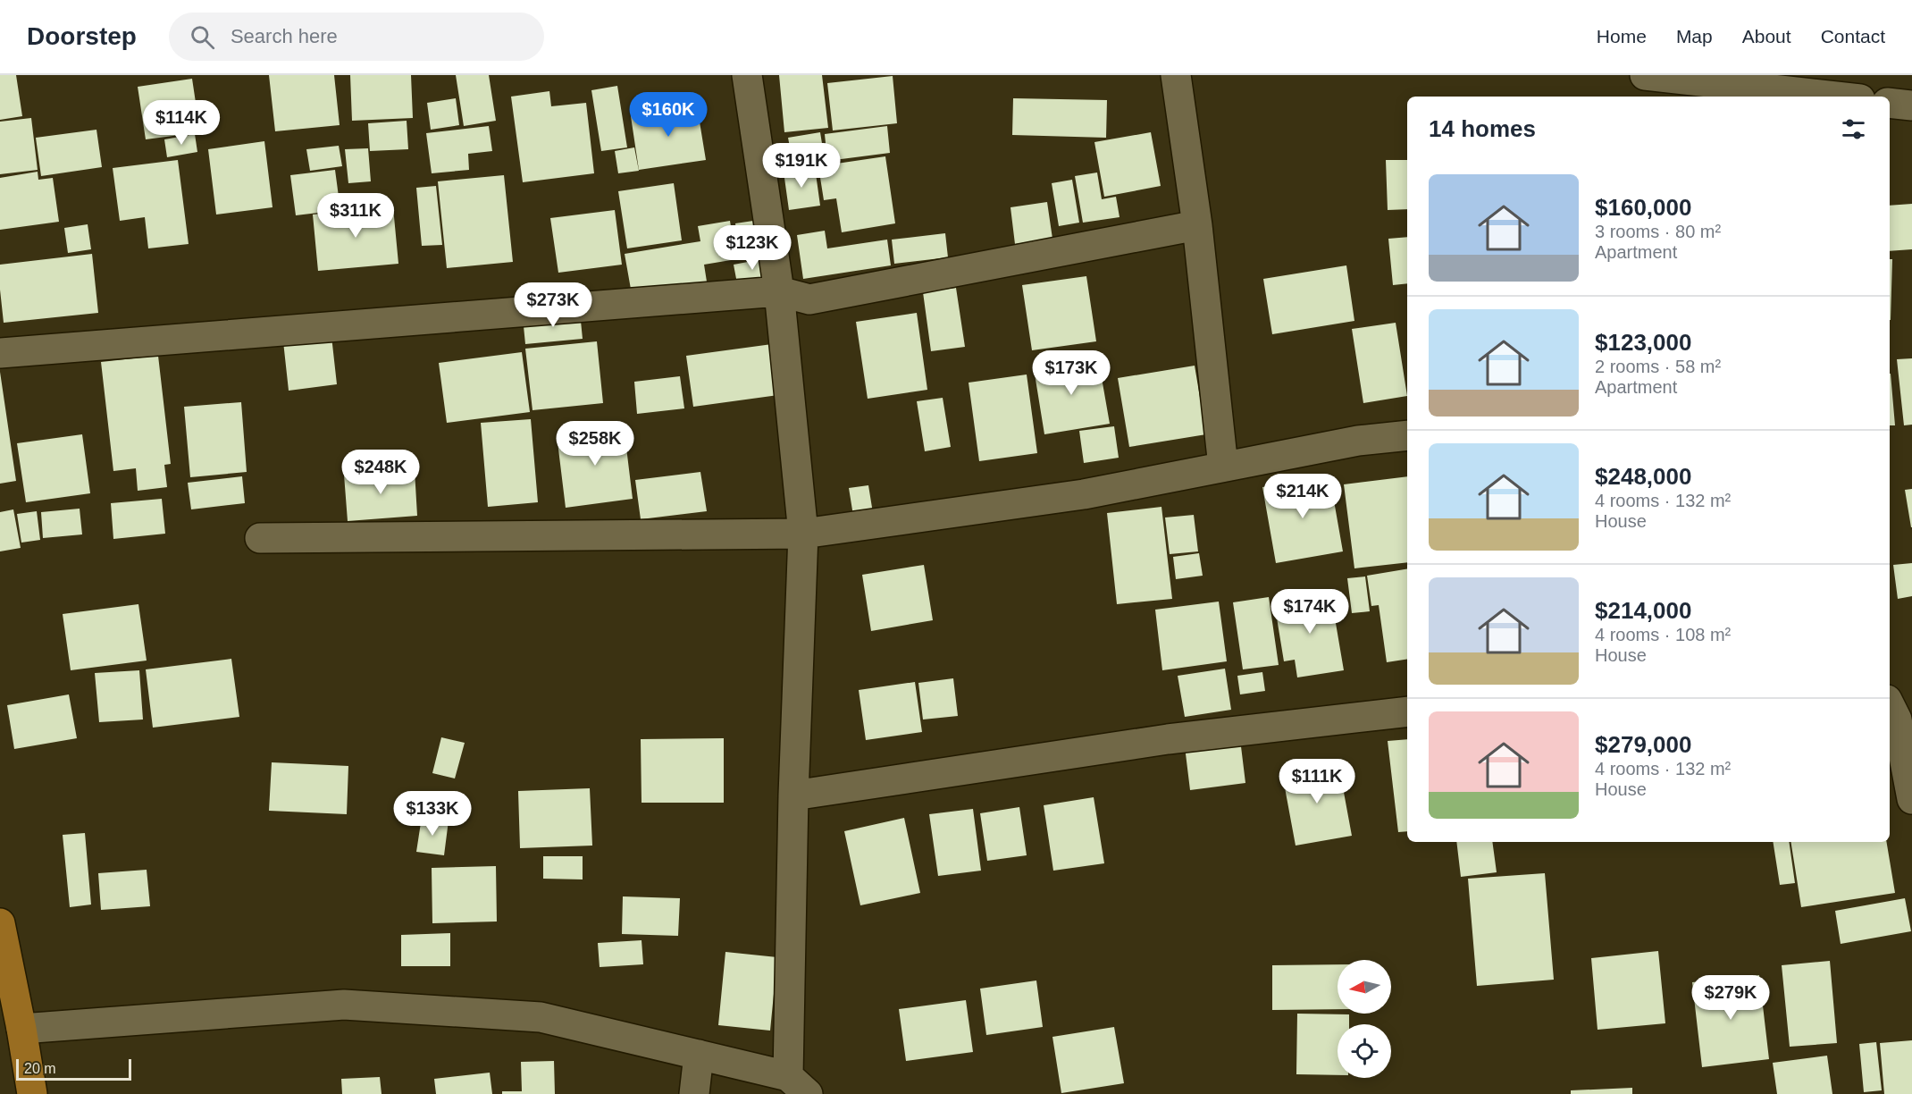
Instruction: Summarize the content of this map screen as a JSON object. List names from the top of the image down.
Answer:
{
  "scale_bar": "20 m",
  "north": "left",
  "page": {
    "header": "Doorstep",
    "search": "Search here",
    "nav": [
      "Home",
      "Map",
      "About",
      "Contact"
    ],
    "price": [
      "$160K",
      "$114K",
      "$191K",
      "$311K",
      "$123K",
      "$273K",
      "$173K",
      "$258K",
      "$248K",
      "$214K",
      "$174K",
      "$111K",
      "$133K",
      "$279K"
    ],
    "heading": "14 homes",
    "list": [
      {
        "name": "$160,000",
        "note": "3 rooms · 80 m² · Apartment"
      },
      {
        "name": "$123,000",
        "note": "2 rooms · 58 m² · Apartment"
      },
      {
        "name": "$248,000",
        "note": "4 rooms · 132 m² · House"
      },
      {
        "name": "$214,000",
        "note": "4 rooms · 108 m² · House"
      },
      {
        "name": "$279,000",
        "note": "4 rooms · 132 m² · House"
      }
    ],
    "scale": "20 m"
  }
}
